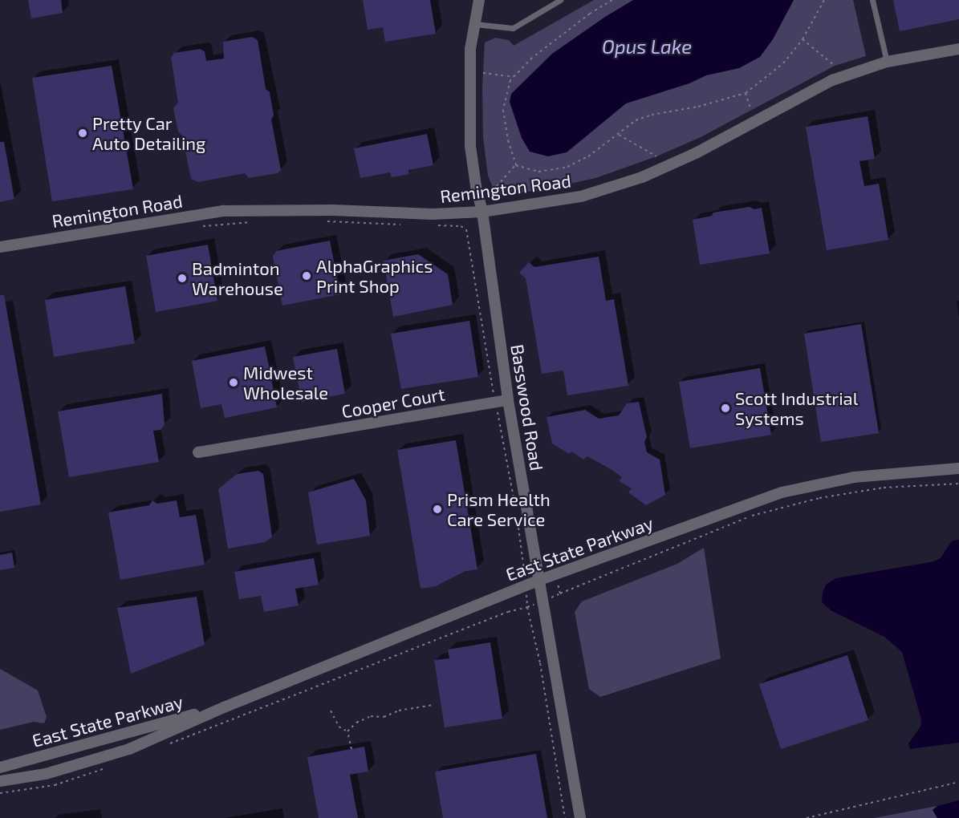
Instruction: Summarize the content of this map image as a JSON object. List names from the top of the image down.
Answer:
{
  "streets": {
    "street": [
      "Remington Road",
      "Cooper Court",
      "Basswood Road",
      "East State Parkway"
    ]
  },
  "crossings": [
    ["Remington Road", "Basswood Road"],
    ["Cooper Court", "Basswood Road"],
    ["Basswood Road", "East State Parkway"]
  ],
  "water": ["Opus Lake"],
  "places": [
    "Pretty Car Auto Detailing",
    "AlphaGraphics Print Shop",
    "Badminton Warehouse",
    "Midwest Wholesale",
    "Scott Industrial Systems",
    "Prism Health Care Service"
  ]
}
